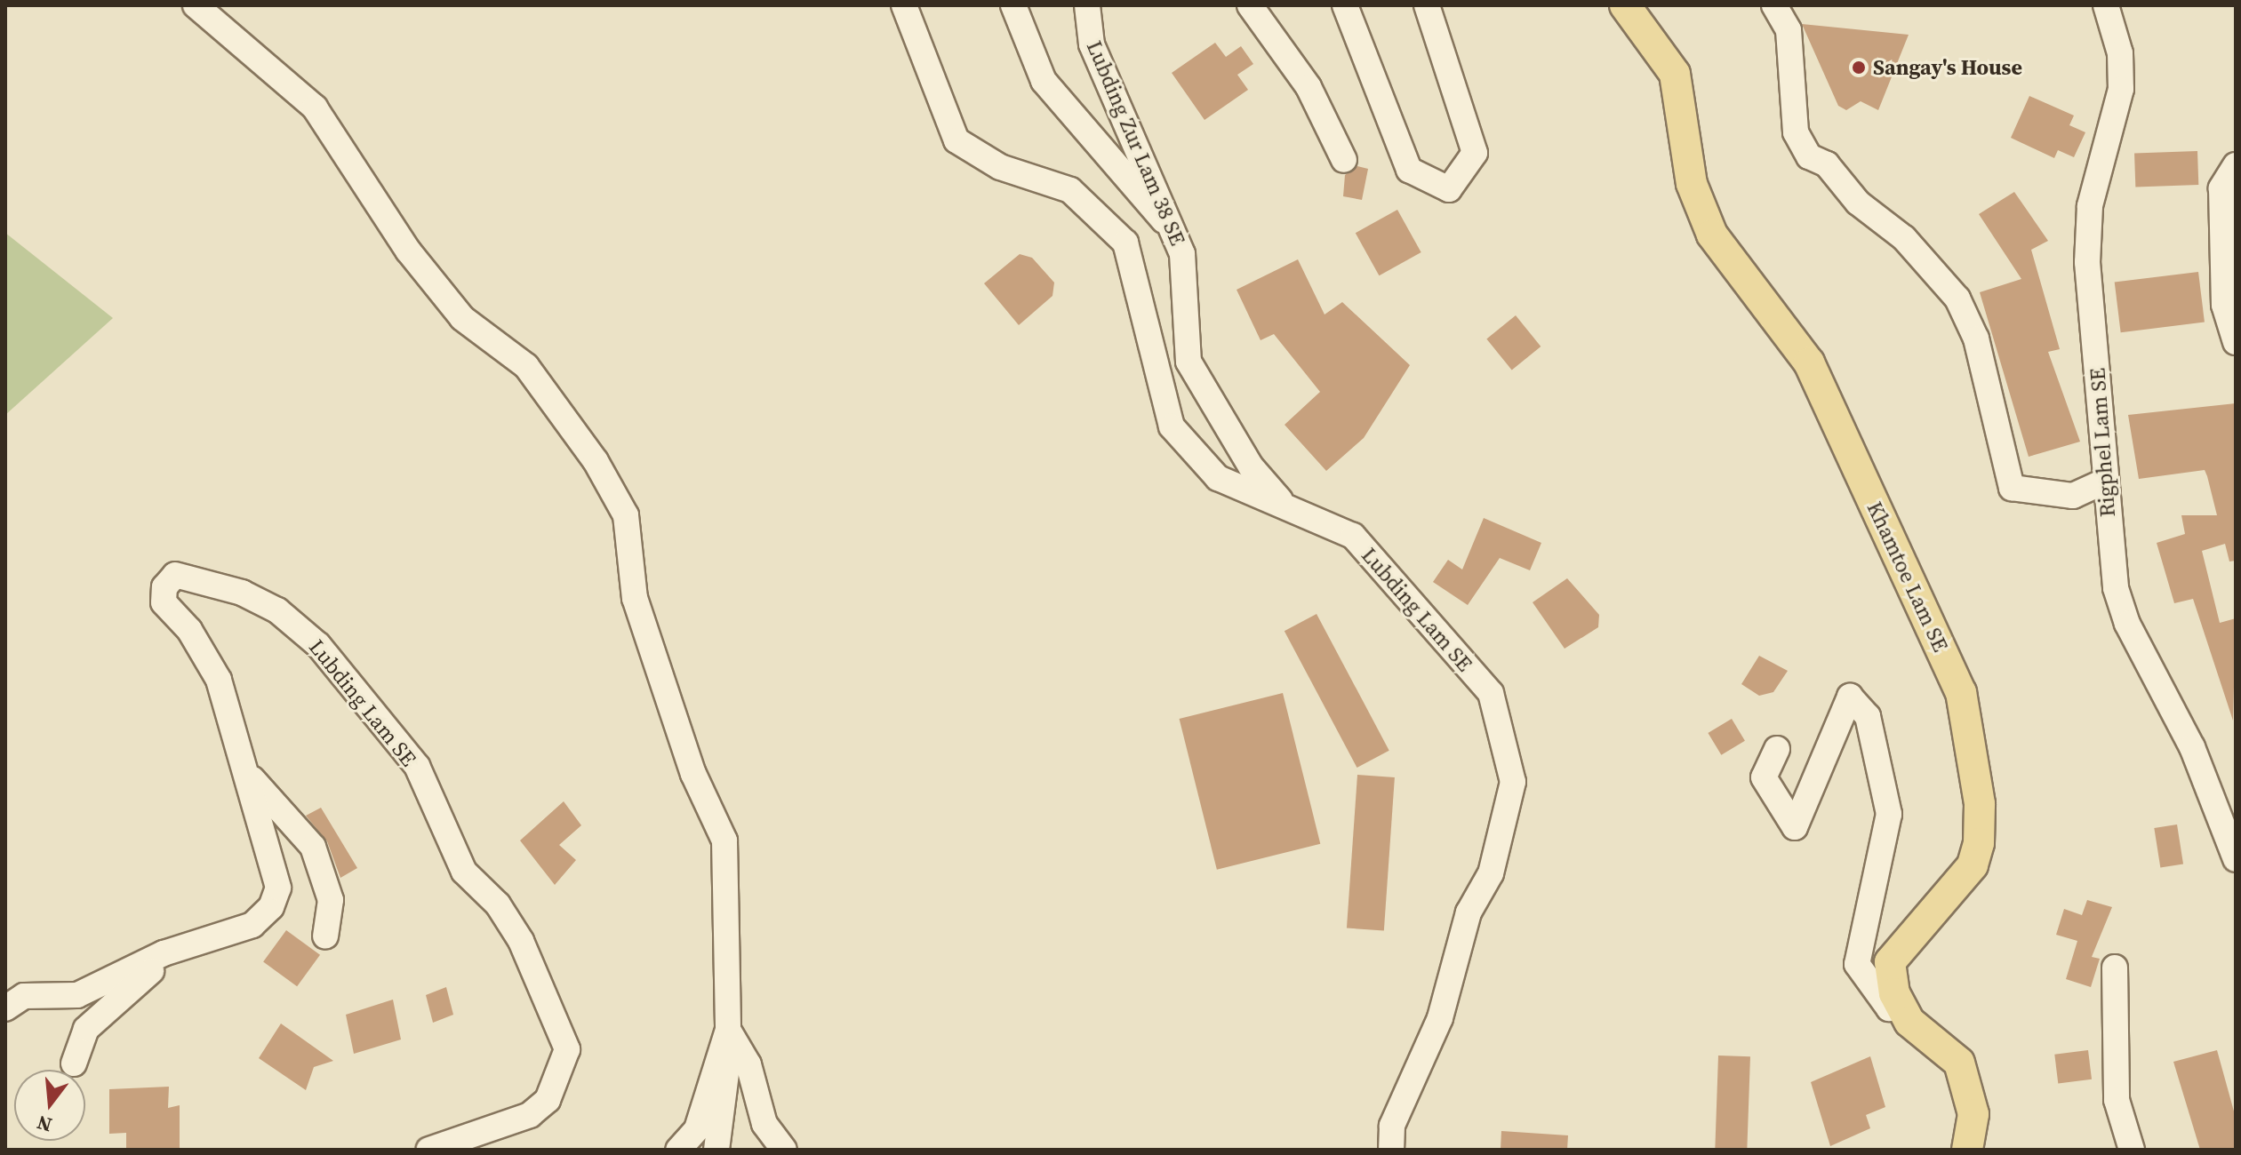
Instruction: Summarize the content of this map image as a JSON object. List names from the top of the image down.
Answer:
{
  "streets": {
    "main road": ["Khamtoe Lam SE"],
    "street": ["Lubding Zur Lam 38 SE", "Rigphel Lam SE", "Lubding Lam SE"]
  },
  "crossings": [
    ["Lubding Zur Lam 38 SE", "Lubding Lam SE"]
  ],
  "places": ["Sangay's House"],
  "north": "bottom"
}
